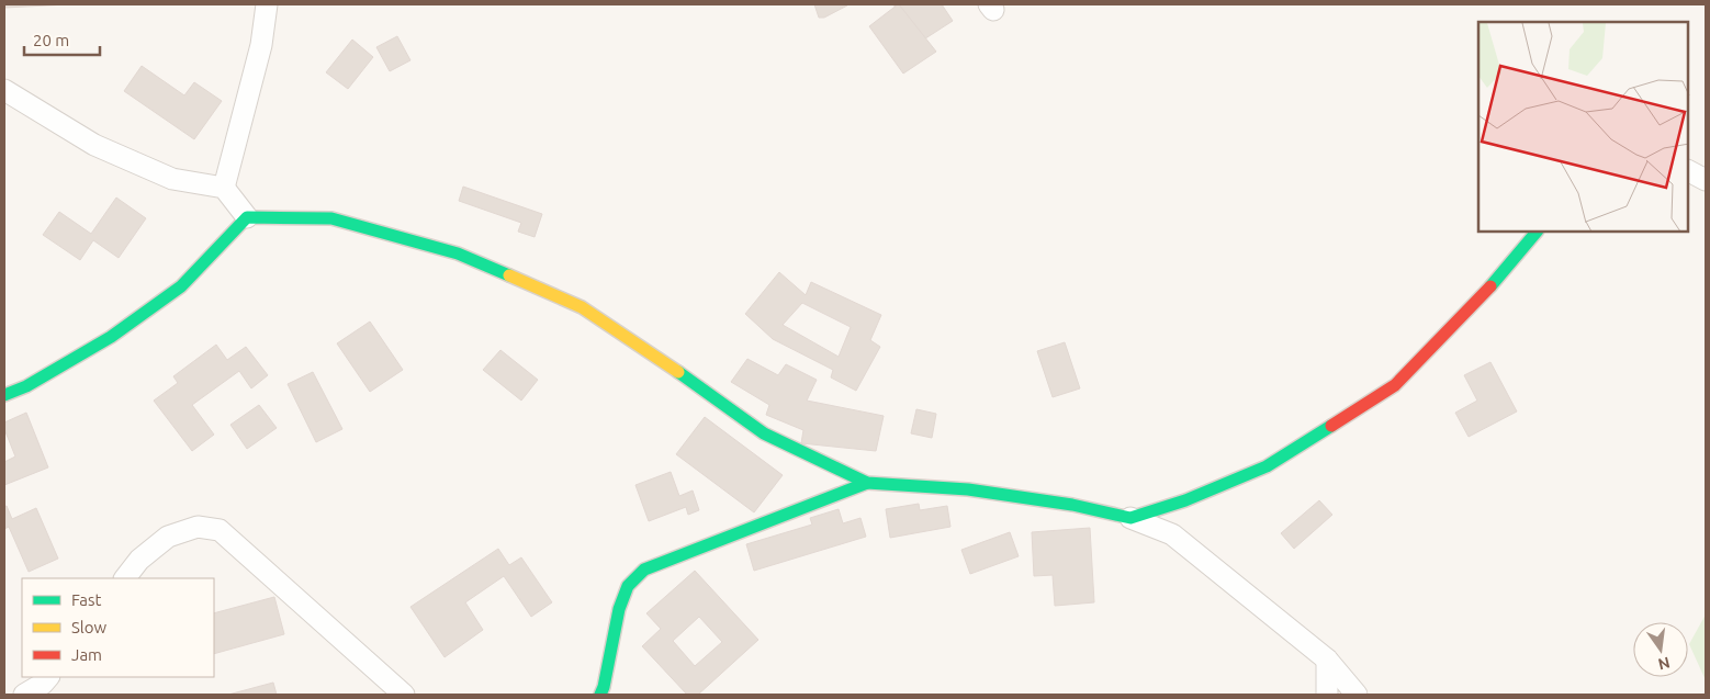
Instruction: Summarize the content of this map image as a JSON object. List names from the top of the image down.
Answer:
{
  "legend": ["Fast", "Slow", "Jam"],
  "scale_bar": "20 m",
  "north": "bottom"
}
